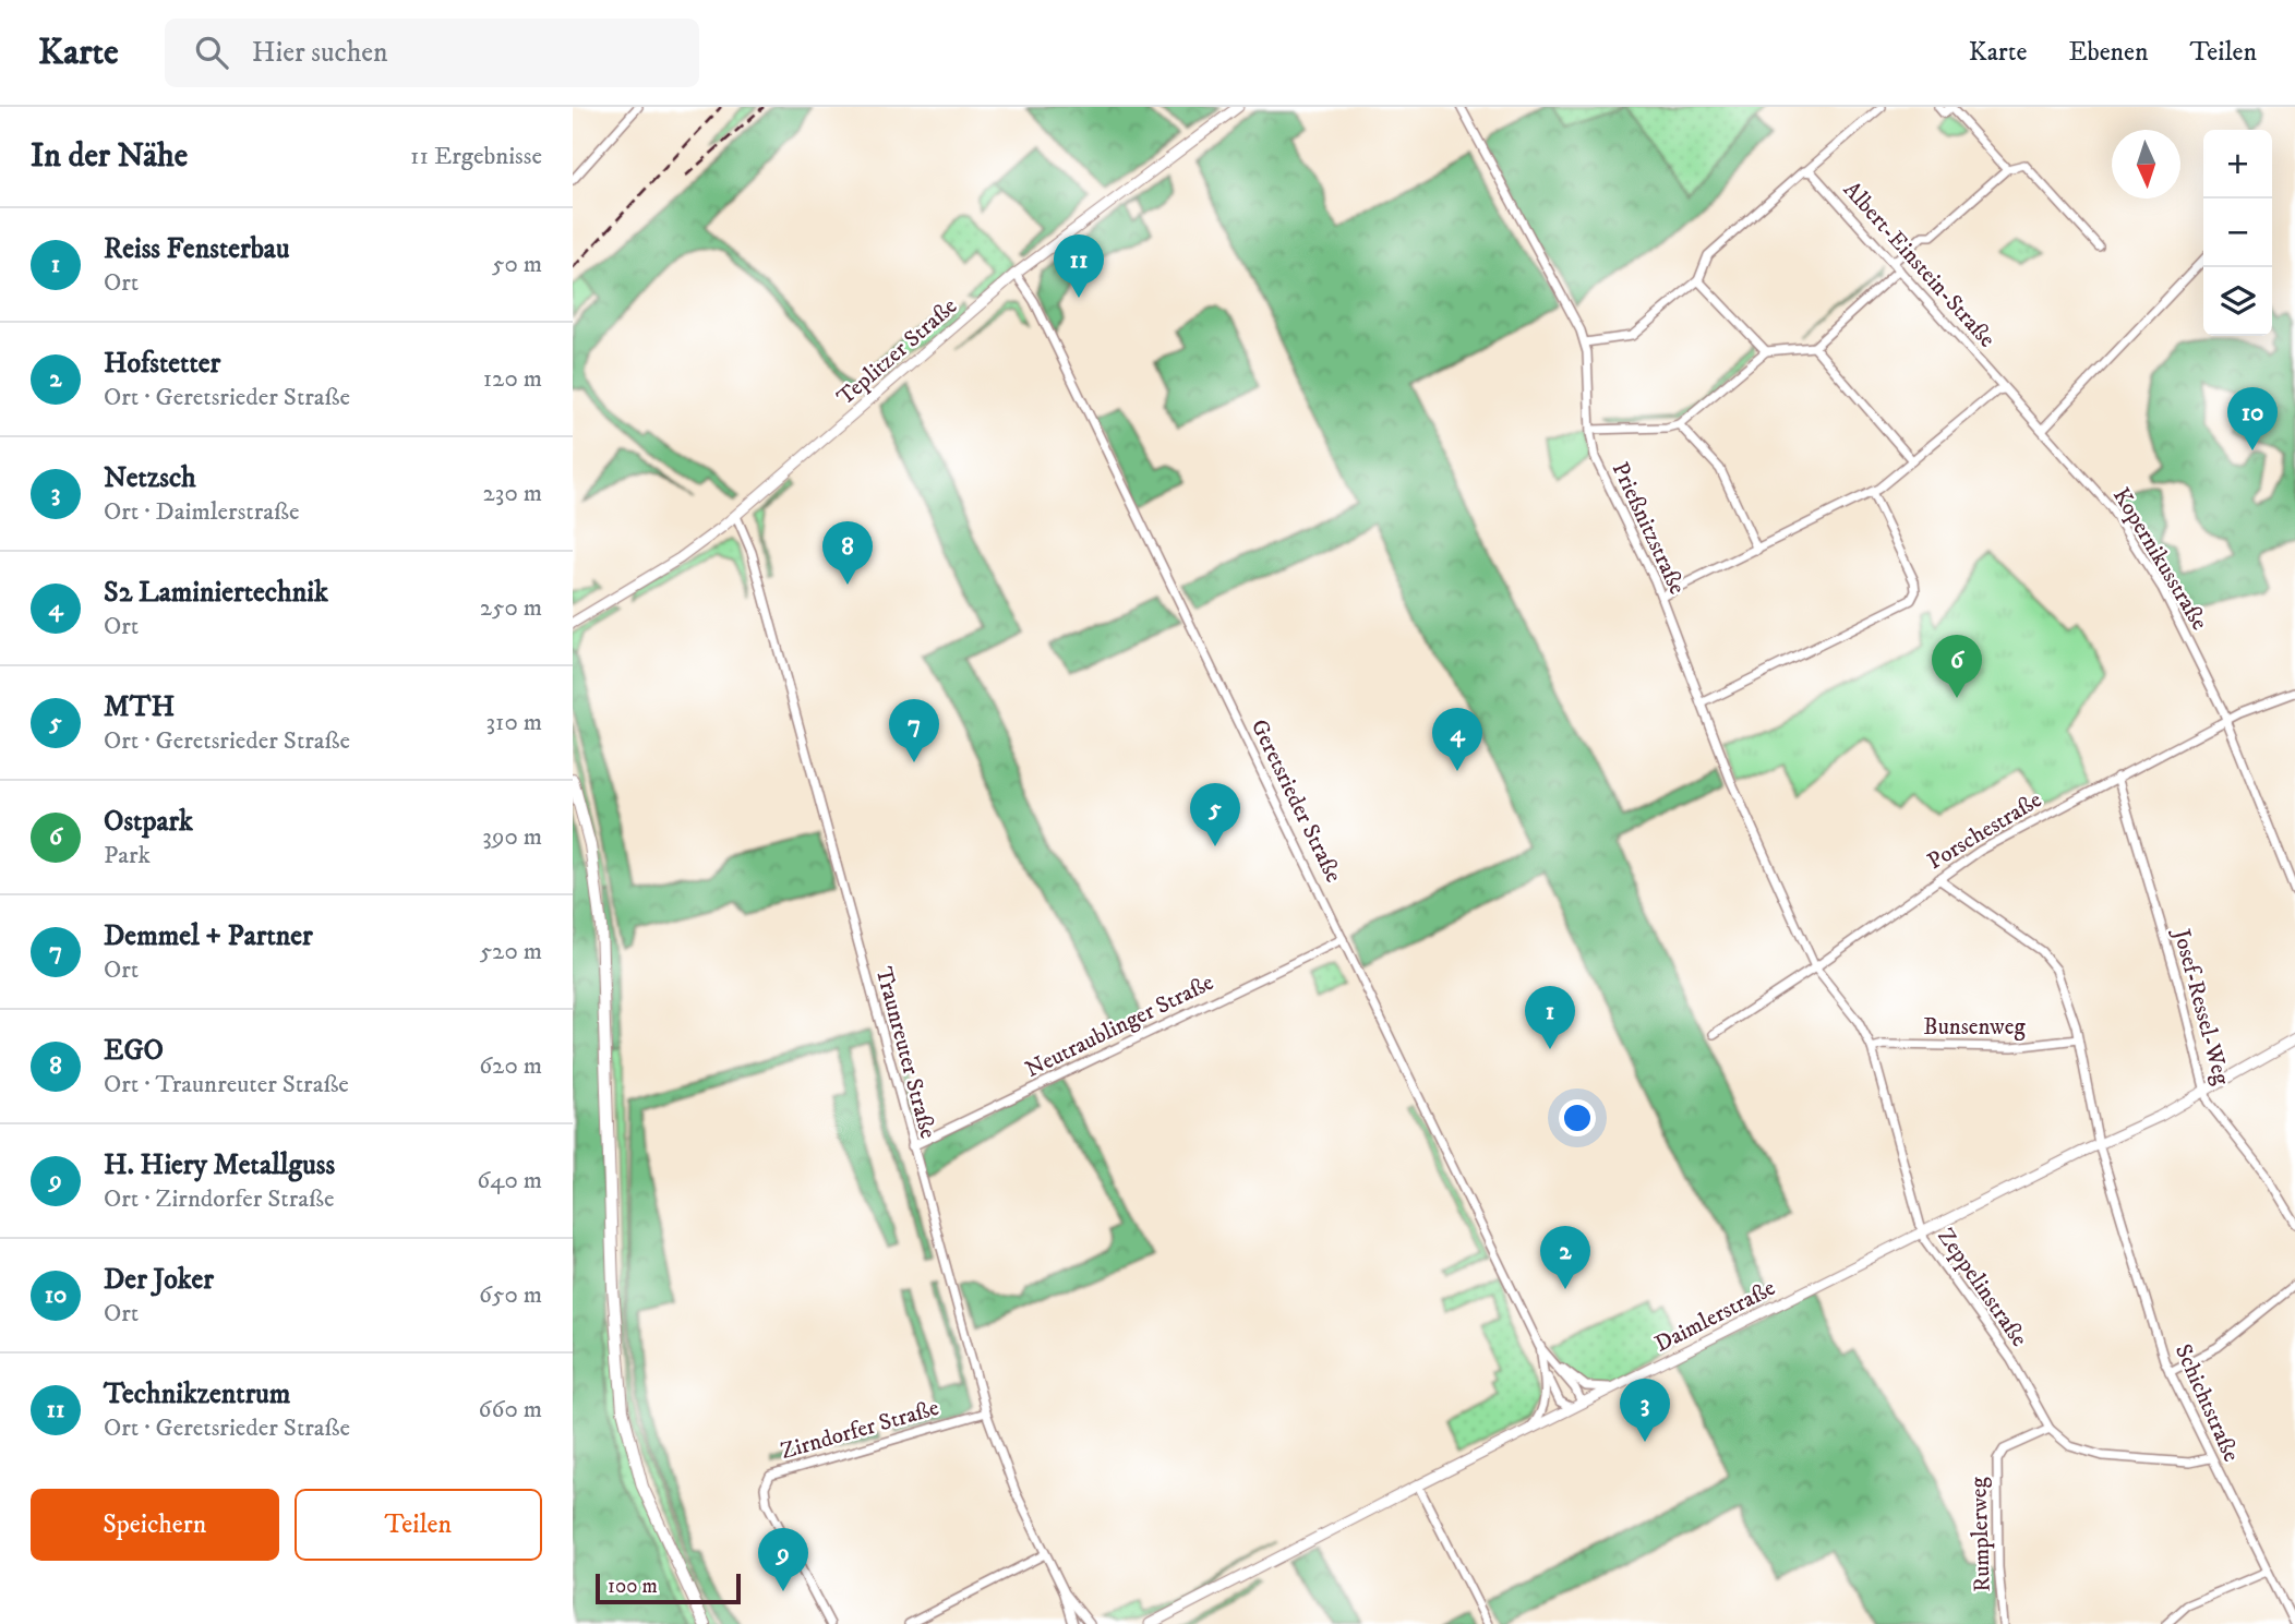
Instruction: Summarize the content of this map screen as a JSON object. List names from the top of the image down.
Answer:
{
  "streets": {
    "street": [
      "Albert-Einstein-Straße",
      "Teplitzer Straße",
      "Prießnitzstraße",
      "Kopernikusstraße",
      "Geretsrieder Straße",
      "Porschestraße",
      "Josef-Ressel-Weg",
      "Neutraublinger Straße",
      "Bunsenweg",
      "Traunreuter Straße",
      "Zeppelinstraße",
      "Daimlerstraße",
      "Schichtstraße",
      "Zirndorfer Straße",
      "Rumplerweg"
    ]
  },
  "crossings": [
    ["Albert-Einstein-Straße", "Kopernikusstraße"],
    ["Teplitzer Straße", "Geretsrieder Straße"],
    ["Teplitzer Straße", "Traunreuter Straße"],
    ["Prießnitzstraße", "Porschestraße"],
    ["Prießnitzstraße", "Zeppelinstraße"],
    ["Kopernikusstraße", "Porschestraße"],
    ["Geretsrieder Straße", "Neutraublinger Straße"],
    ["Geretsrieder Straße", "Daimlerstraße"],
    ["Porschestraße", "Josef-Ressel-Weg"],
    ["Porschestraße", "Zeppelinstraße"],
    ["Porschestraße", "Schichtstraße"],
    ["Josef-Ressel-Weg", "Daimlerstraße"],
    ["Neutraublinger Straße", "Traunreuter Straße"],
    ["Bunsenweg", "Zeppelinstraße"],
    ["Bunsenweg", "Schichtstraße"],
    ["Traunreuter Straße", "Zirndorfer Straße"],
    ["Zeppelinstraße", "Daimlerstraße"],
    ["Zeppelinstraße", "Schichtstraße"],
    ["Zeppelinstraße", "Rumplerweg"],
    ["Daimlerstraße", "Schichtstraße"]
  ],
  "scale_bar": "100 m",
  "north": "bottom",
  "page": {
    "header": "Karte",
    "search": "Hier suchen",
    "nav": ["Karte", "Ebenen", "Teilen"],
    "heading": ["In der Nähe", "11 Ergebnisse"],
    "map_buttons": ["+", "−"],
    "list": [
      {
        "mark": "1",
        "name": "Reiss Fensterbau",
        "note": "Ort",
        "value": "50 m"
      },
      {
        "mark": "2",
        "name": "Hofstetter",
        "note": "Ort · Geretsrieder Straße",
        "value": "120 m"
      },
      {
        "mark": "3",
        "name": "Netzsch",
        "note": "Ort · Daimlerstraße",
        "value": "230 m"
      },
      {
        "mark": "4",
        "name": "S2 Laminiertechnik",
        "note": "Ort",
        "value": "250 m"
      },
      {
        "mark": "5",
        "name": "MTH",
        "note": "Ort · Geretsrieder Straße",
        "value": "310 m"
      },
      {
        "mark": "6",
        "name": "Ostpark",
        "note": "Park",
        "value": "390 m"
      },
      {
        "mark": "7",
        "name": "Demmel + Partner",
        "note": "Ort",
        "value": "520 m"
      },
      {
        "mark": "8",
        "name": "EGO",
        "note": "Ort · Traunreuter Straße",
        "value": "620 m"
      },
      {
        "mark": "9",
        "name": "H. Hiery Metallguss",
        "note": "Ort · Zirndorfer Straße",
        "value": "640 m"
      },
      {
        "mark": "10",
        "name": "Der Joker",
        "note": "Ort",
        "value": "650 m"
      },
      {
        "mark": "11",
        "name": "Technikzentrum",
        "note": "Ort · Geretsrieder Straße",
        "value": "660 m"
      }
    ],
    "pins": [
      "11",
      "10",
      "8",
      "6",
      "7",
      "4",
      "5",
      "1",
      "2",
      "3",
      "9"
    ],
    "buttons": ["Speichern", "Teilen"],
    "scale": "100 m"
  }
}
